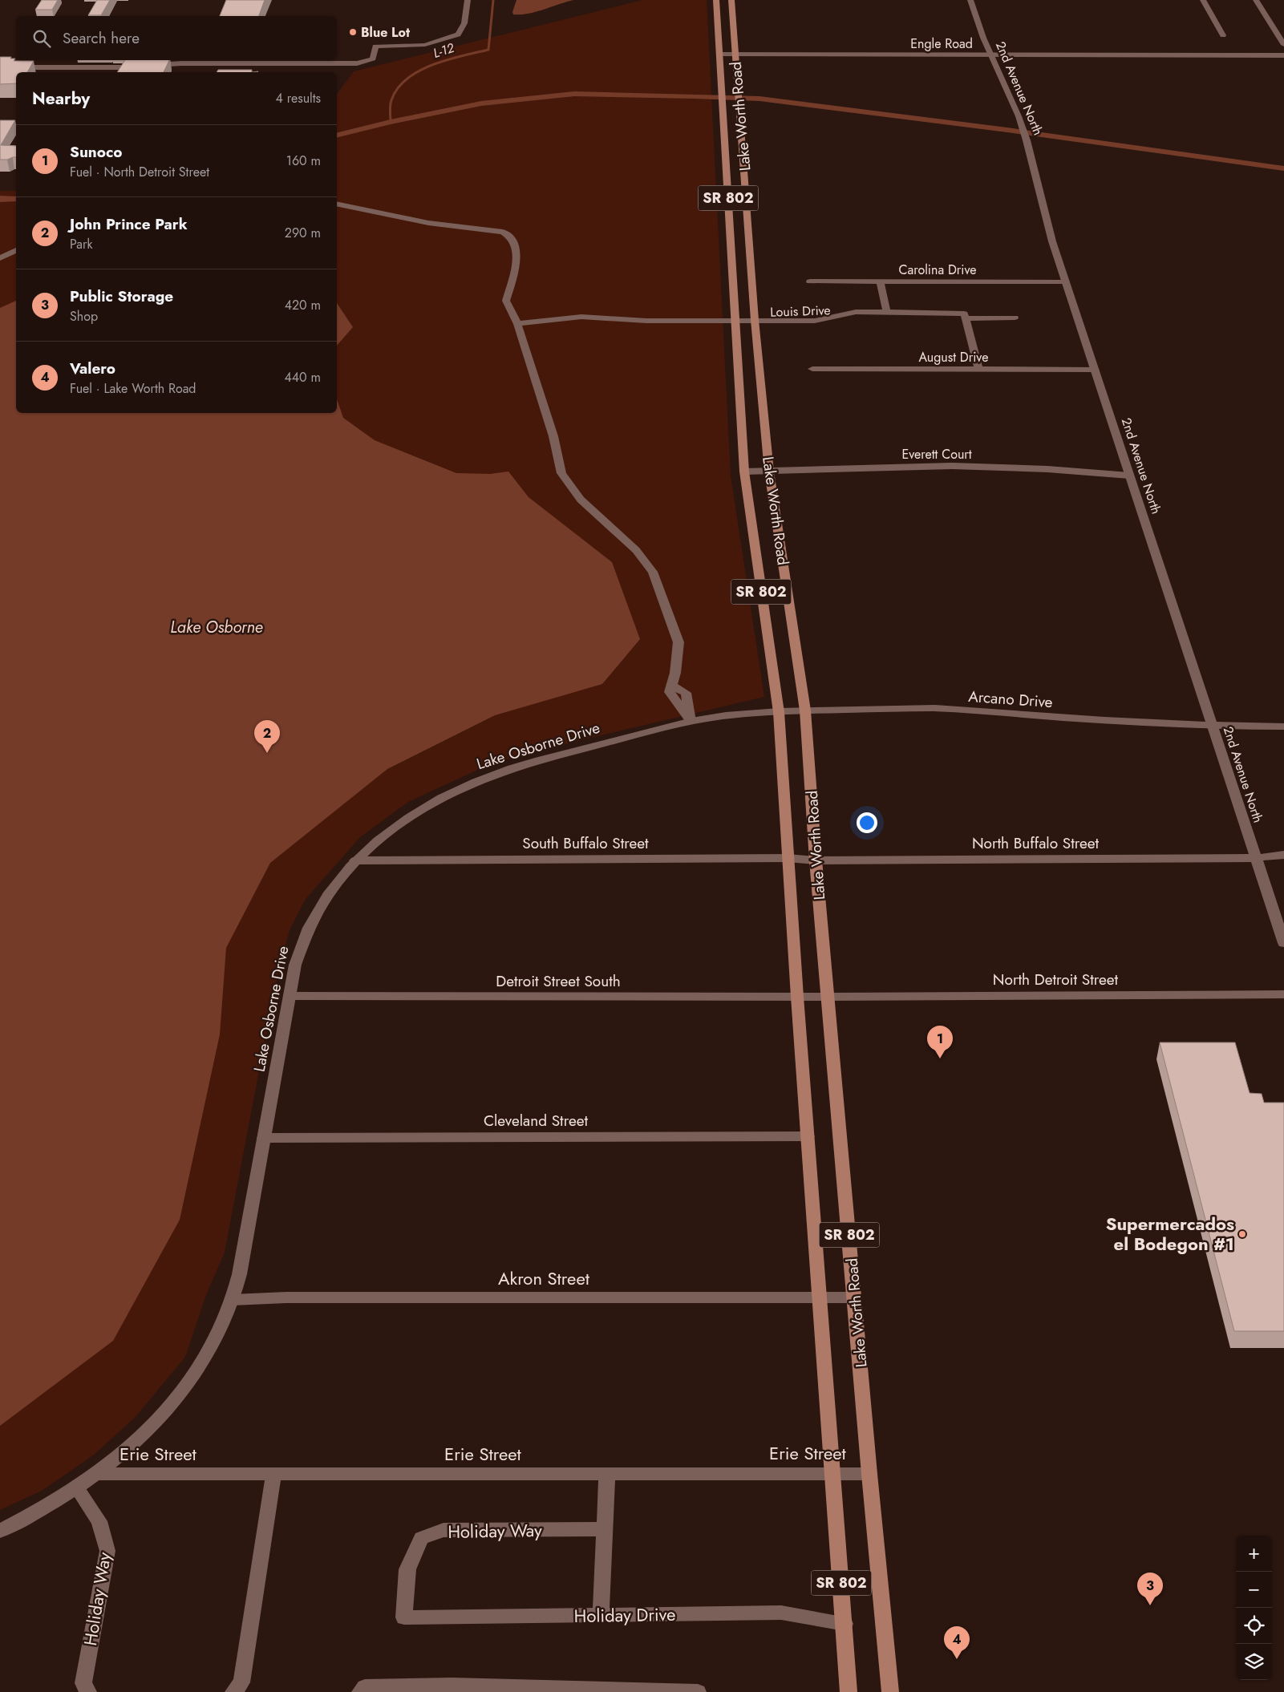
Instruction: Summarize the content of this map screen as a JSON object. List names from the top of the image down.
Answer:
{
  "streets": {
    "main road": ["Lake Worth Road", "SR 802"],
    "street": [
      "Engle Road",
      "2nd Avenue North",
      "Carolina Drive",
      "Louis Drive",
      "August Drive",
      "Everett Court",
      "Arcano Drive",
      "Lake Osborne Drive",
      "South Buffalo Street",
      "North Buffalo Street",
      "North Detroit Street",
      "Detroit Street South",
      "Cleveland Street",
      "Akron Street",
      "Erie Street",
      "Holiday Way",
      "Holiday Drive"
    ]
  },
  "crossings": [
    ["Engle Road", "2nd Avenue North"],
    ["Engle Road", "Lake Worth Road"],
    ["2nd Avenue North", "Carolina Drive"],
    ["2nd Avenue North", "August Drive"],
    ["2nd Avenue North", "Everett Court"],
    ["2nd Avenue North", "Arcano Drive"],
    ["2nd Avenue North", "North Buffalo Street"],
    ["Lake Worth Road", "Louis Drive"],
    ["Lake Worth Road", "Everett Court"],
    ["Lake Worth Road", "Arcano Drive"],
    ["Lake Worth Road", "Lake Osborne Drive"],
    ["Lake Worth Road", "South Buffalo Street"],
    ["Lake Worth Road", "North Buffalo Street"],
    ["Lake Worth Road", "North Detroit Street"],
    ["Lake Worth Road", "Detroit Street South"],
    ["Lake Worth Road", "Cleveland Street"],
    ["Lake Worth Road", "Akron Street"],
    ["Lake Worth Road", "Erie Street"],
    ["Lake Worth Road", "Holiday Drive"],
    ["Arcano Drive", "Lake Osborne Drive"],
    ["Lake Osborne Drive", "South Buffalo Street"],
    ["Lake Osborne Drive", "Detroit Street South"],
    ["Lake Osborne Drive", "Cleveland Street"],
    ["Lake Osborne Drive", "Akron Street"],
    ["Lake Osborne Drive", "Erie Street"],
    ["Lake Osborne Drive", "Holiday Way"],
    ["South Buffalo Street", "North Buffalo Street"],
    ["North Detroit Street", "Detroit Street South"],
    ["Holiday Way", "Holiday Drive"]
  ],
  "water": ["L-12", "Lake Osborne"],
  "places": ["Blue Lot", "Supermercados el Bodegon #1"],
  "page": {
    "search": "Search here",
    "heading": ["Nearby", "4 results"],
    "list": [
      {
        "mark": "1",
        "name": "Sunoco",
        "note": "Fuel · North Detroit Street",
        "value": "160 m"
      },
      {
        "mark": "2",
        "name": "John Prince Park",
        "note": "Park",
        "value": "290 m"
      },
      {
        "mark": "3",
        "name": "Public Storage",
        "note": "Shop",
        "value": "420 m"
      },
      {
        "mark": "4",
        "name": "Valero",
        "note": "Fuel · Lake Worth Road",
        "value": "440 m"
      }
    ],
    "pins": [
      "2",
      "1",
      "3",
      "4"
    ],
    "map_buttons": ["+", "−"]
  }
}
